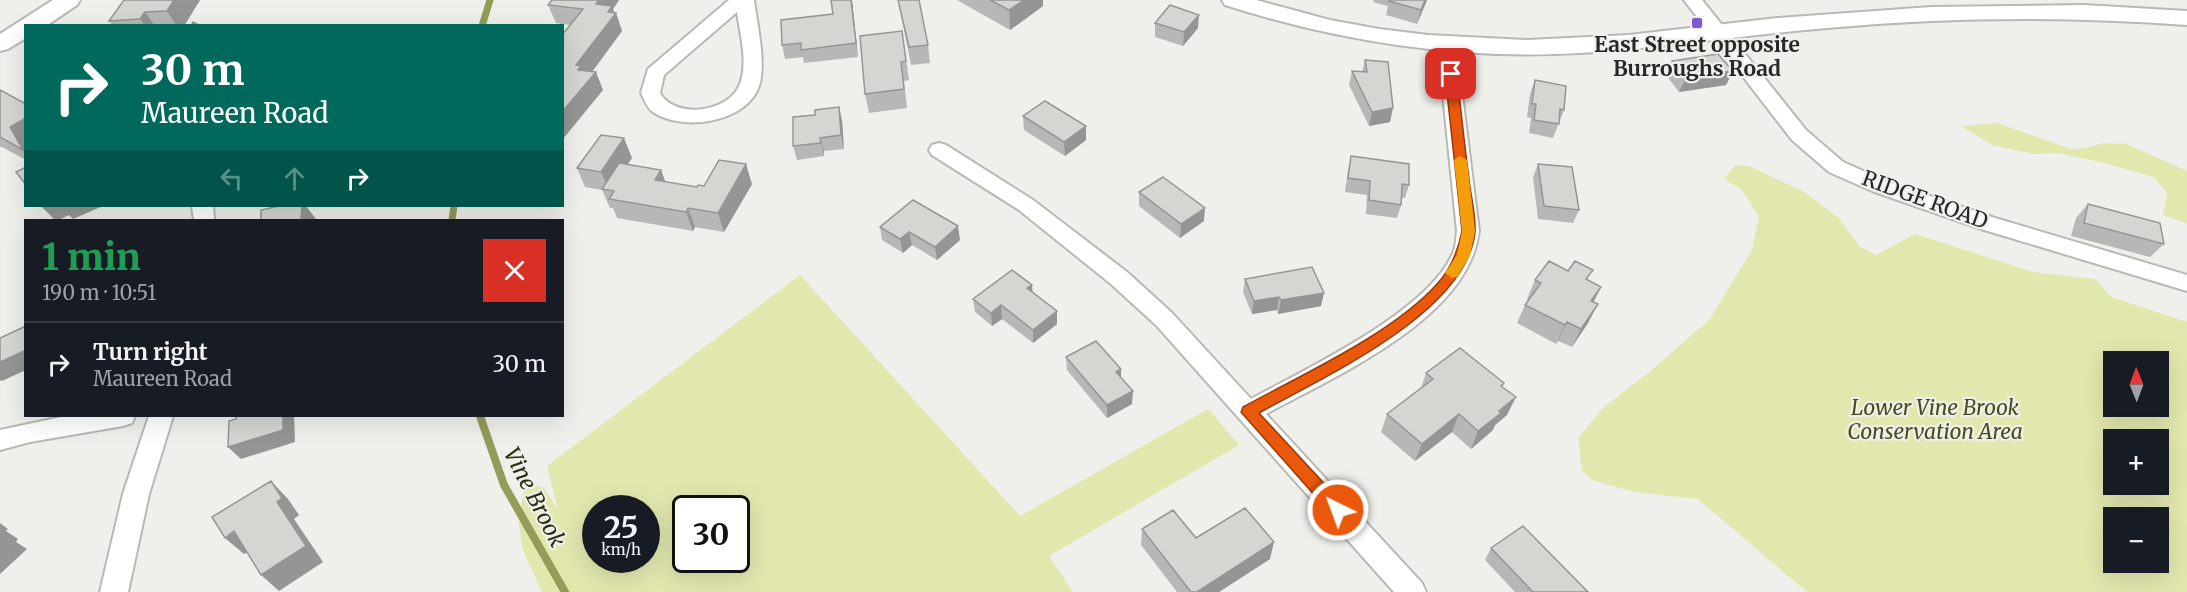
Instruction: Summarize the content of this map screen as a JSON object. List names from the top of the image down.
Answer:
{
  "streets": {
    "street": ["RIDGE ROAD"]
  },
  "water": ["Vine Brook"],
  "parks": ["Lower Vine Brook Conservation Area"],
  "places": {
    "transit": ["East Street opposite Burroughs Road"]
  },
  "north": "top",
  "page": {
    "turn": ["30 m", "Maureen Road"],
    "heading": ["1 min", "190 m · 10:51"],
    "list": [
      {
        "name": "Turn right",
        "note": "Maureen Road",
        "value": "30 m"
      }
    ],
    "map_buttons": ["+", "−"],
    "speed": "25 km/h",
    "limit": "30"
  }
}
